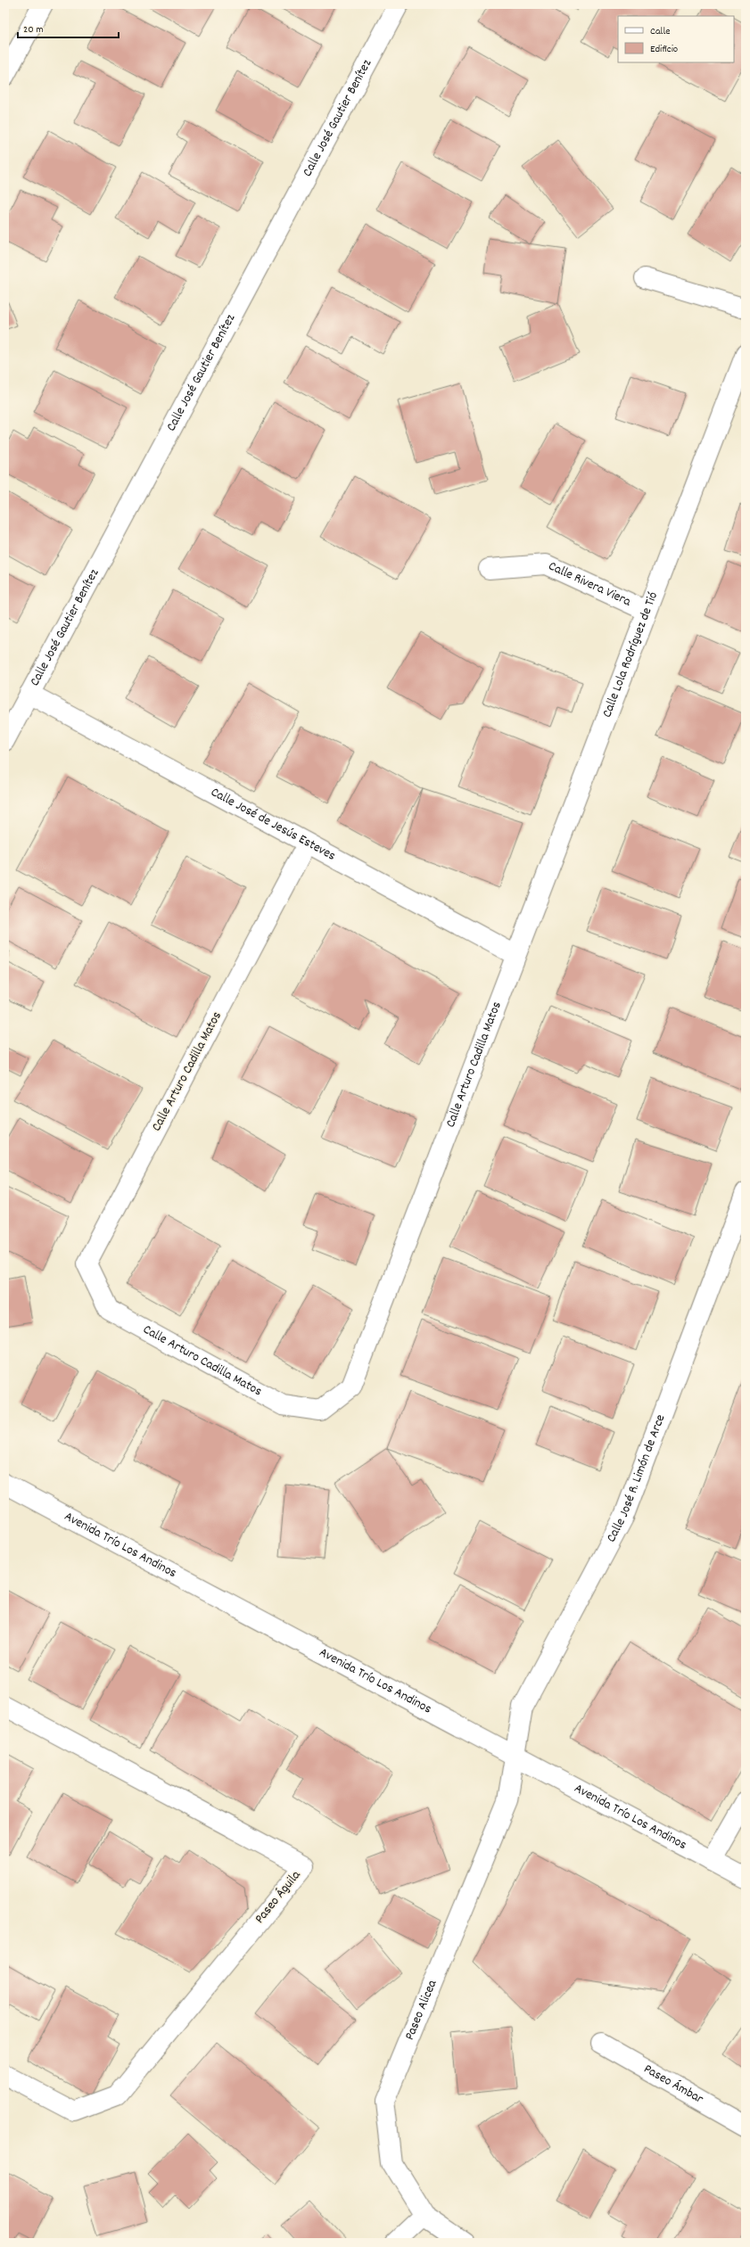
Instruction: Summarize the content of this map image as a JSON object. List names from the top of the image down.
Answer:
{
  "streets": {
    "street": [
      "Calle José Gautier Benítez",
      "Calle Rivera Viera",
      "Calle Lola Rodríguez de Tió",
      "Calle José de Jesús Esteves",
      "Calle Arturo Cadilla Matos",
      "Calle José R. Limón de Arce",
      "Avenida Trío Los Andinos",
      "Paseo Águila",
      "Paseo Alicea",
      "Paseo Ámbar"
    ]
  },
  "crossings": [
    ["Calle José Gautier Benítez", "Calle José de Jesús Esteves"],
    ["Calle Rivera Viera", "Calle Lola Rodríguez de Tió"],
    ["Calle Lola Rodríguez de Tió", "Calle José de Jesús Esteves"],
    ["Calle Lola Rodríguez de Tió", "Calle Arturo Cadilla Matos"],
    ["Calle José de Jesús Esteves", "Calle Arturo Cadilla Matos"],
    ["Calle José R. Limón de Arce", "Avenida Trío Los Andinos"],
    ["Calle José R. Limón de Arce", "Paseo Alicea"],
    ["Avenida Trío Los Andinos", "Paseo Alicea"]
  ],
  "legend": ["Calle", "Edificio"],
  "scale_bar": "20 m"
}
